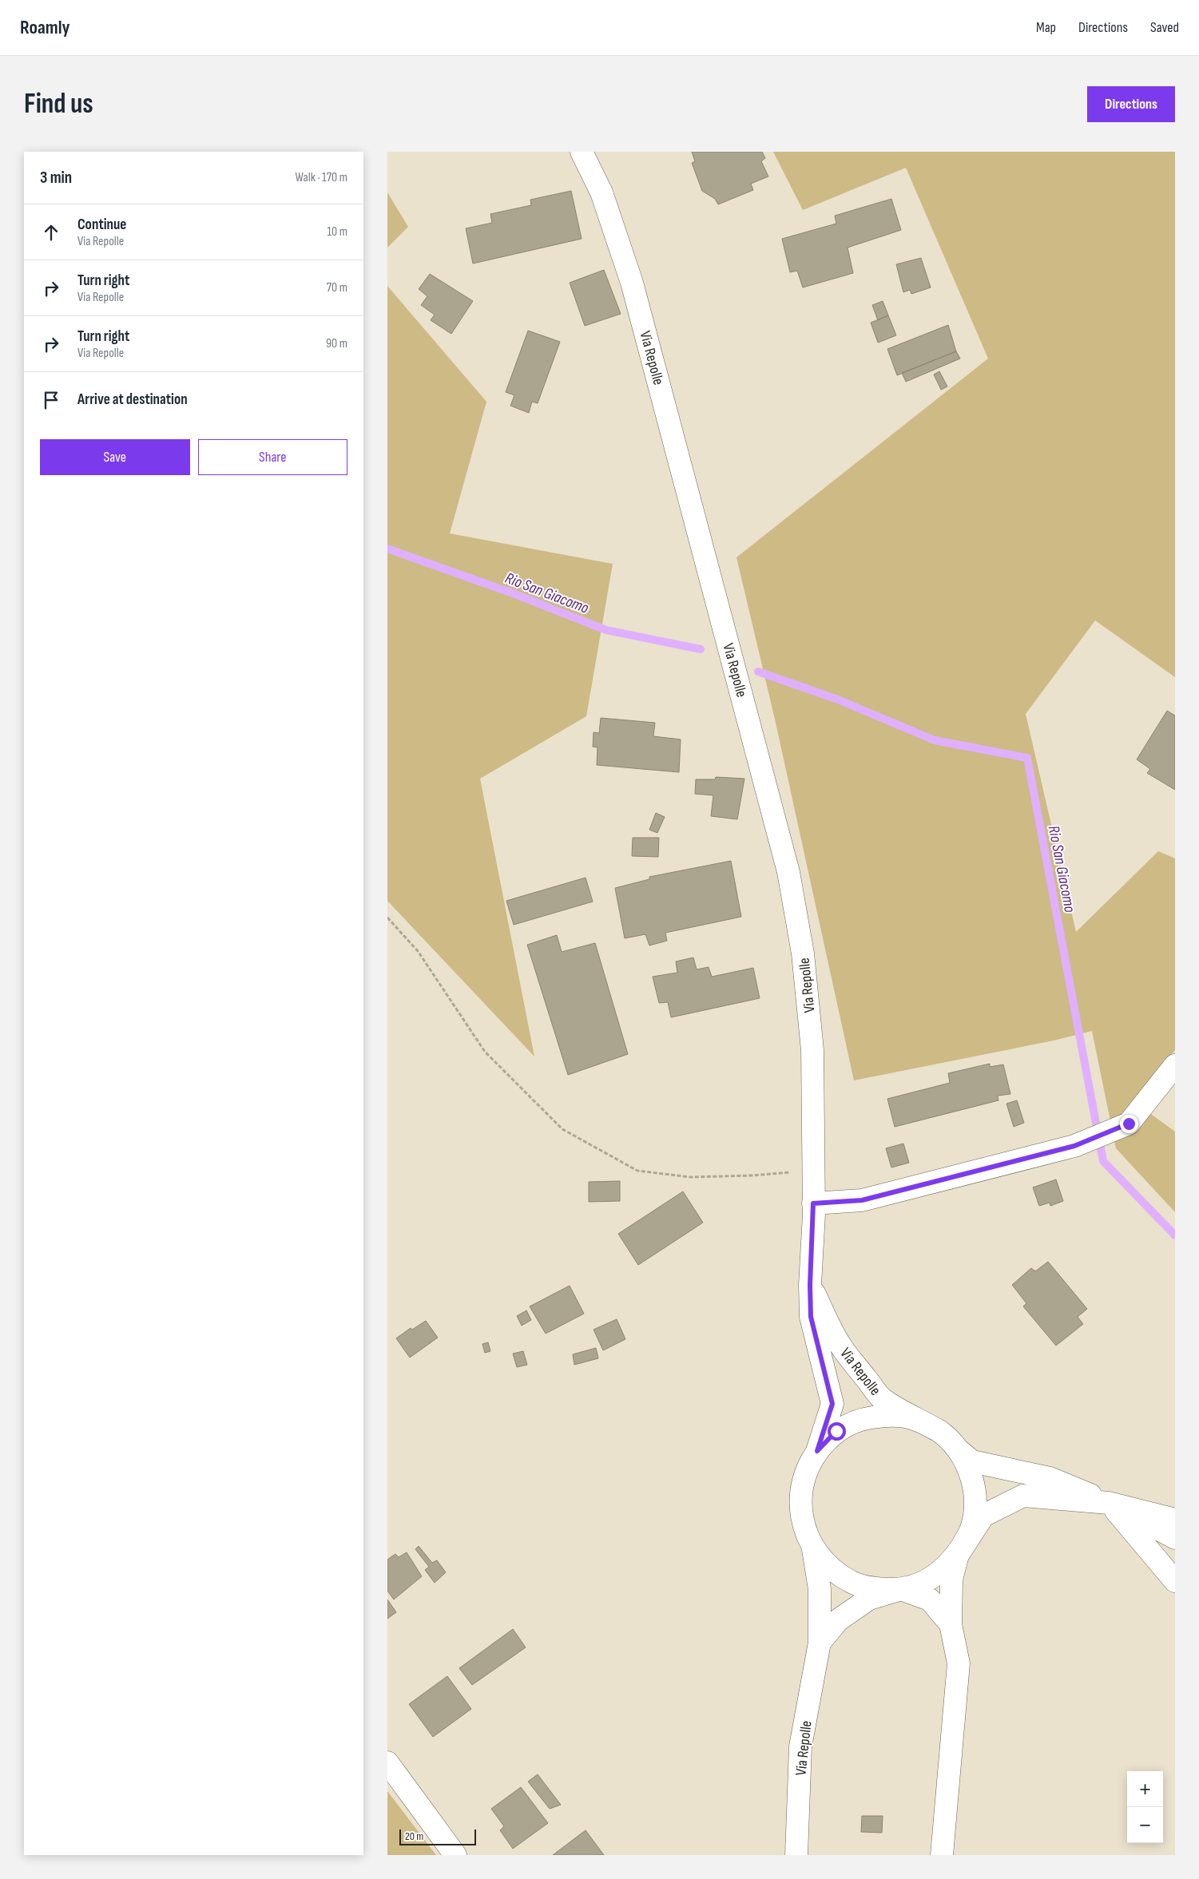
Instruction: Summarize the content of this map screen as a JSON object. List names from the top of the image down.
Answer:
{
  "streets": {
    "main road": ["Via Repolle"]
  },
  "water": ["Rio San Giacomo"],
  "scale_bar": "20 m",
  "page": {
    "header": "Roamly",
    "nav": ["Map", "Directions", "Saved"],
    "buttons": [
      "Directions",
      ["Save", "Share"]
    ],
    "title": "Find us",
    "heading": ["3 min", "Walk · 170 m"],
    "list": [
      ["Continue", "Via Repolle", "10 m"],
      ["Turn right", "Via Repolle", "70 m"],
      ["Turn right", "Via Repolle", "90 m"],
      "Arrive at destination"
    ],
    "map_buttons": ["+", "−"],
    "scale": "20 m"
  }
}
